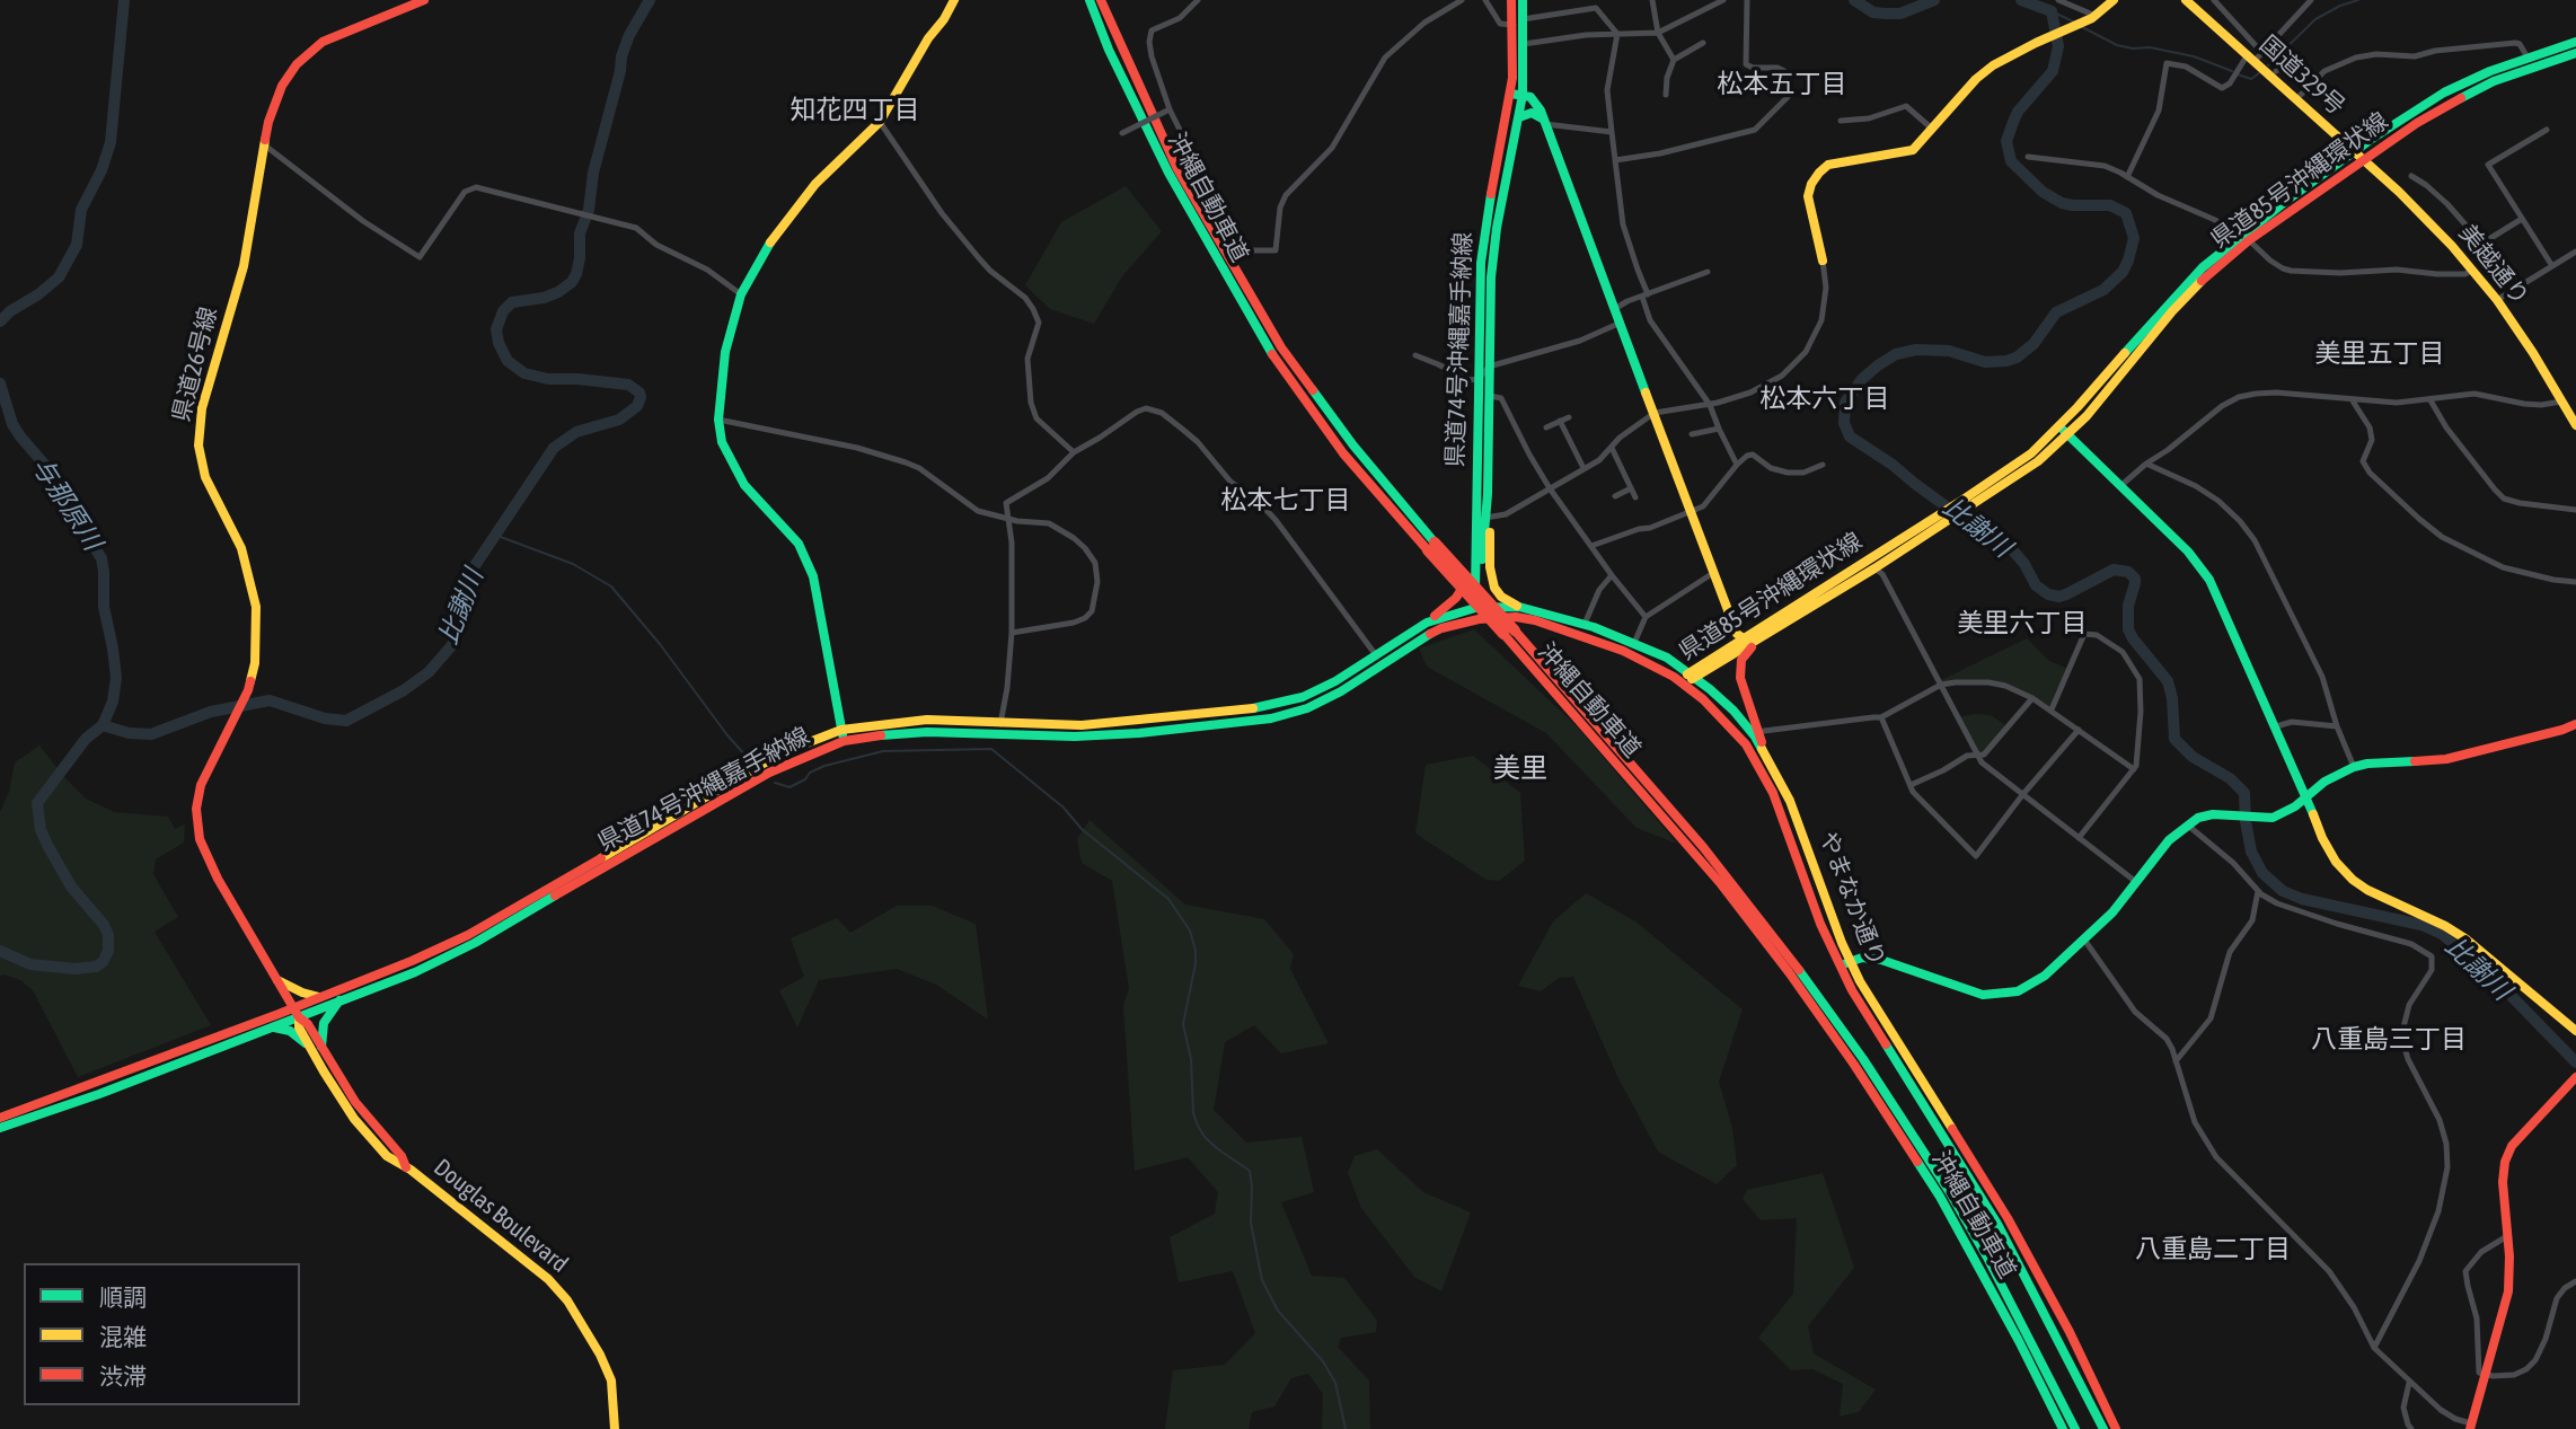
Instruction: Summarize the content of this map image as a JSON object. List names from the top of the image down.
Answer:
{
  "streets": {
    "main road": [
      "国道329号",
      "県道85号沖縄環状線",
      "沖縄自動車道",
      "美越通り",
      "県道74号沖縄嘉手納線",
      "県道26号線",
      "やまなか通り",
      "Douglas Boulevard"
    ]
  },
  "crossings": [
    ["国道329号", "県道85号沖縄環状線"],
    ["国道329号", "美越通り"],
    ["県道85号沖縄環状線", "美越通り"],
    ["県道85号沖縄環状線", "やまなか通り"],
    ["県道74号沖縄嘉手納線", "県道26号線"],
    ["県道74号沖縄嘉手納線", "やまなか通り"],
    ["県道74号沖縄嘉手納線", "Douglas Boulevard"],
    ["県道26号線", "Douglas Boulevard"]
  ],
  "districts": [
    "松本五丁目",
    "知花四丁目",
    "美里五丁目",
    "松本六丁目",
    "松本七丁目",
    "美里六丁目",
    "美里",
    "八重島三丁目",
    "八重島二丁目"
  ],
  "water": ["与那原川", "比謝川"],
  "legend": ["順調", "混雑", "渋滞"]
}
